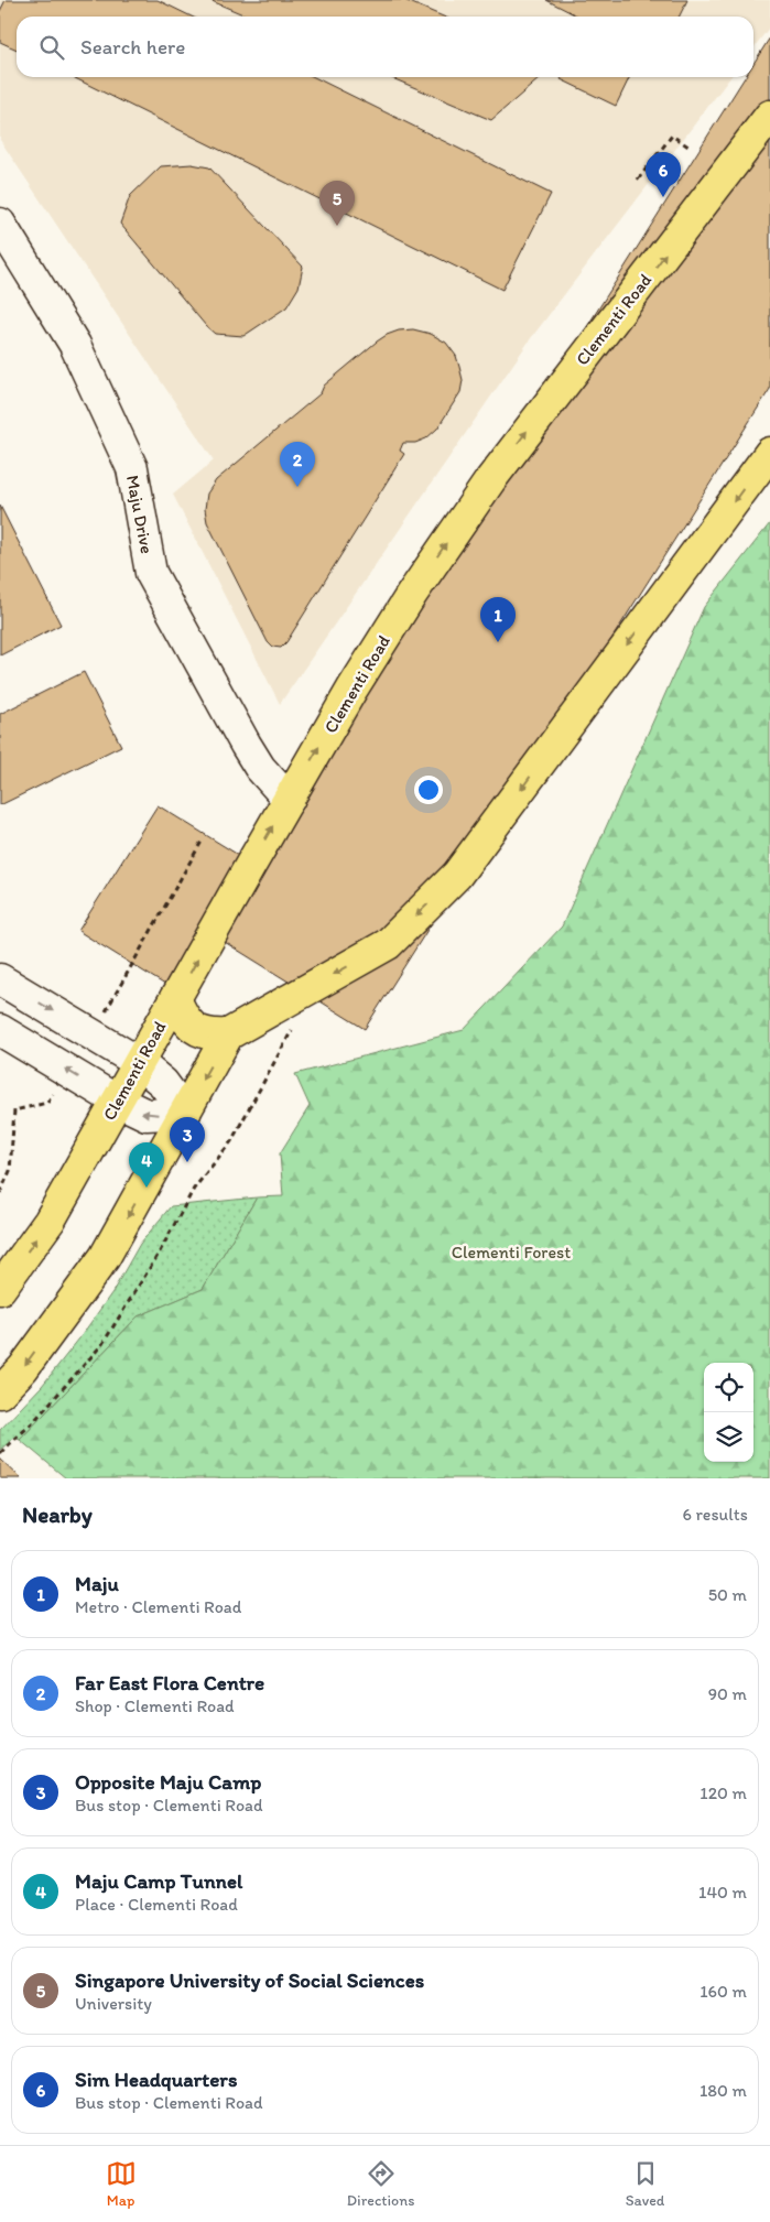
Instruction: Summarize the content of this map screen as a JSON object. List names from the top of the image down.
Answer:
{
  "streets": {
    "main road": ["Clementi Road"],
    "street": ["Maju Drive"]
  },
  "crossings": [
    ["Clementi Road", "Maju Drive"]
  ],
  "parks": ["Clementi Forest"],
  "page": {
    "search": "Search here",
    "pins": [
      "6",
      "5",
      "2",
      "1",
      "3",
      "4"
    ],
    "heading": ["Nearby", "6 results"],
    "list": [
      {
        "mark": "1",
        "name": "Maju",
        "note": "Metro · Clementi Road",
        "value": "50 m"
      },
      {
        "mark": "2",
        "name": "Far East Flora Centre",
        "note": "Shop · Clementi Road",
        "value": "90 m"
      },
      {
        "mark": "3",
        "name": "Opposite Maju Camp",
        "note": "Bus stop · Clementi Road",
        "value": "120 m"
      },
      {
        "mark": "4",
        "name": "Maju Camp Tunnel",
        "note": "Place · Clementi Road",
        "value": "140 m"
      },
      {
        "mark": "5",
        "name": "Singapore University of Social Sciences",
        "note": "University",
        "value": "160 m"
      },
      {
        "mark": "6",
        "name": "Sim Headquarters",
        "note": "Bus stop · Clementi Road",
        "value": "180 m"
      }
    ],
    "nav": ["Map", "Directions", "Saved"]
  }
}
